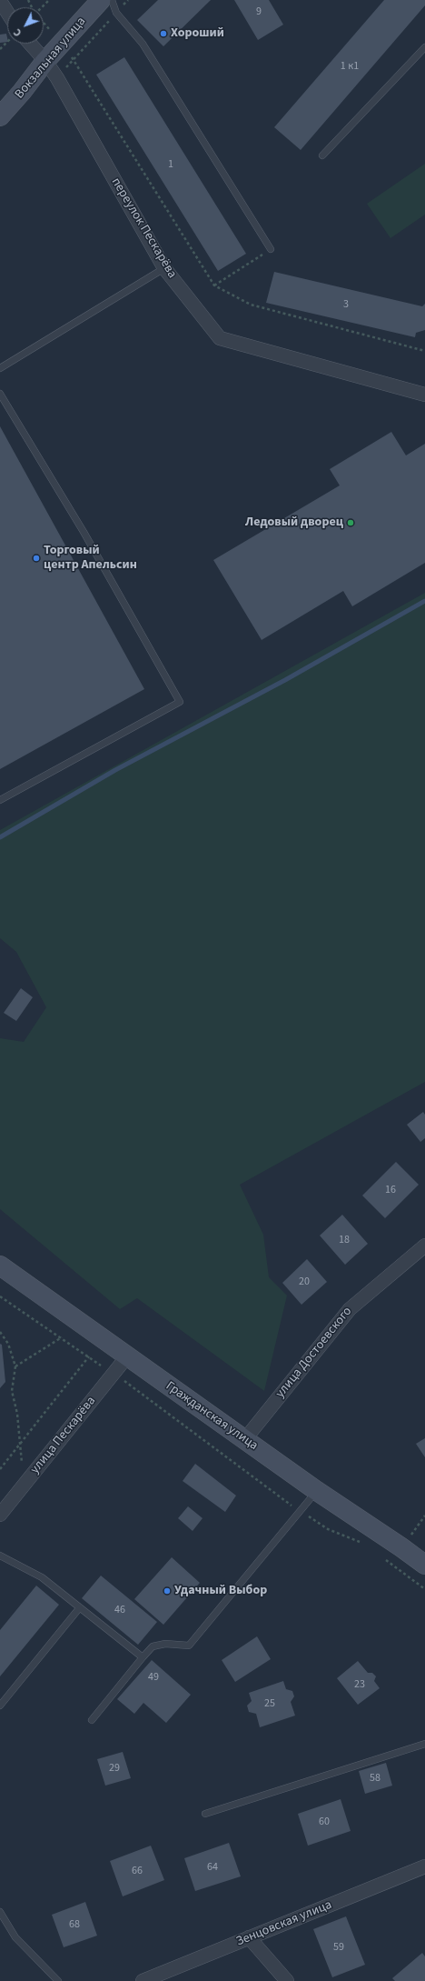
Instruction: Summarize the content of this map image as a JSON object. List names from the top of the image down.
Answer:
{
  "streets": {
    "main road": ["Вокзальная улица", "Гражданская улица"],
    "street": [
      "переулок Пескарёва",
      "улица Достоевского",
      "улица Пескарёва",
      "Зенцовская улица"
    ]
  },
  "crossings": [
    ["Вокзальная улица", "переулок Пескарёва"],
    ["улица Достоевского", "Гражданская улица"],
    ["Гражданская улица", "улица Пескарёва"]
  ],
  "places": [
    "Хороший",
    "Ледовый дворец",
    "Торговый центр Апельсин",
    "Удачный Выбор"
  ],
  "house_numbers": [
    "9",
    "1 к1",
    "1",
    "3",
    "16",
    "18",
    "20",
    "46",
    "49",
    "23",
    "25",
    "29",
    "58",
    "60",
    "64",
    "66",
    "68",
    "59"
  ],
  "north": "bottom left"
}
